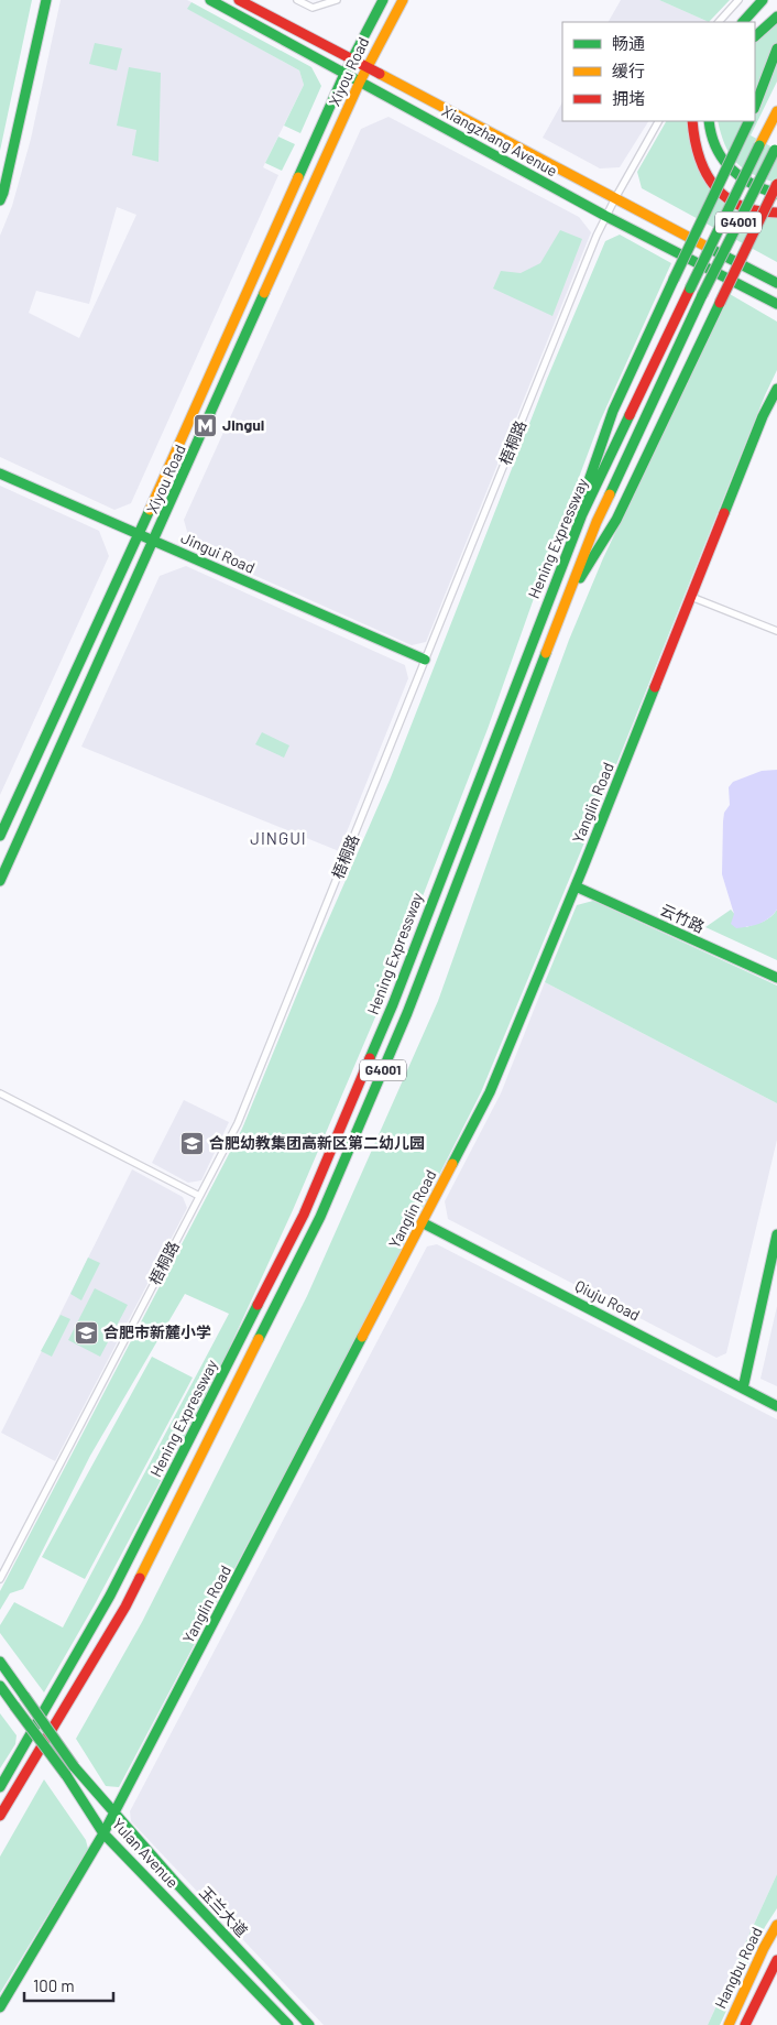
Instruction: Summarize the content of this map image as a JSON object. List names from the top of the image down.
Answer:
{
  "streets": {
    "main road": [
      "Xiyou Road",
      "Xiangzhang Avenue",
      "G4001",
      "Hening Expressway",
      "Jingui Road",
      "Yanglin Road",
      "云竹路",
      "Qiuju Road",
      "Yulan Avenue",
      "玉兰大道",
      "Hangbu Road"
    ],
    "street": ["梧桐路"]
  },
  "crossings": [
    ["Xiyou Road", "Xiangzhang Avenue"],
    ["Xiyou Road", "Jingui Road"],
    ["Xiangzhang Avenue", "梧桐路"],
    ["梧桐路", "Jingui Road"],
    ["Yanglin Road", "云竹路"],
    ["Yanglin Road", "Qiuju Road"],
    ["Yanglin Road", "Yulan Avenue"],
    ["Yanglin Road", "玉兰大道"]
  ],
  "districts": ["JINGUI"],
  "places": {
    "metro station": ["Jingui"],
    "school or university": ["合肥幼教集团高新区第二幼儿园", "合肥市新麓小学"]
  },
  "legend": ["畅通", "缓行", "拥堵"],
  "scale_bar": "100 m"
}
